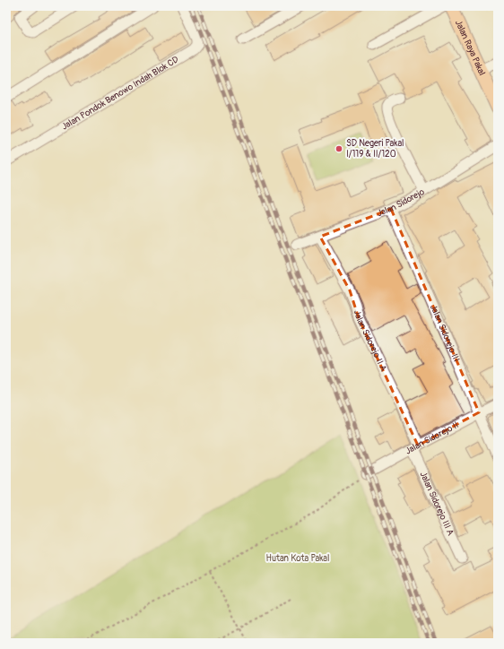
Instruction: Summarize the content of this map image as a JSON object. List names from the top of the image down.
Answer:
{
  "streets": {
    "main road": ["Jalan Raya Pakal"],
    "street": [
      "Jalan Pondok Benowo Indah Blok CD",
      "Jalan Sidorejo",
      "Jalan Sidorejo III",
      "Jalan Sidorejo II A",
      "Jalan Sidorejo II",
      "Jalan Sidorejo III A"
    ]
  },
  "crossings": [
    ["Jalan Sidorejo", "Jalan Sidorejo III"],
    ["Jalan Sidorejo", "Jalan Sidorejo II A"],
    ["Jalan Sidorejo III", "Jalan Sidorejo II"],
    ["Jalan Sidorejo II A", "Jalan Sidorejo II"],
    ["Jalan Sidorejo II A", "Jalan Sidorejo III A"],
    ["Jalan Sidorejo II", "Jalan Sidorejo III A"]
  ],
  "parks": ["Hutan Kota Pakal"],
  "places": ["SD Negeri Pakal I/119 & II/120"]
}
